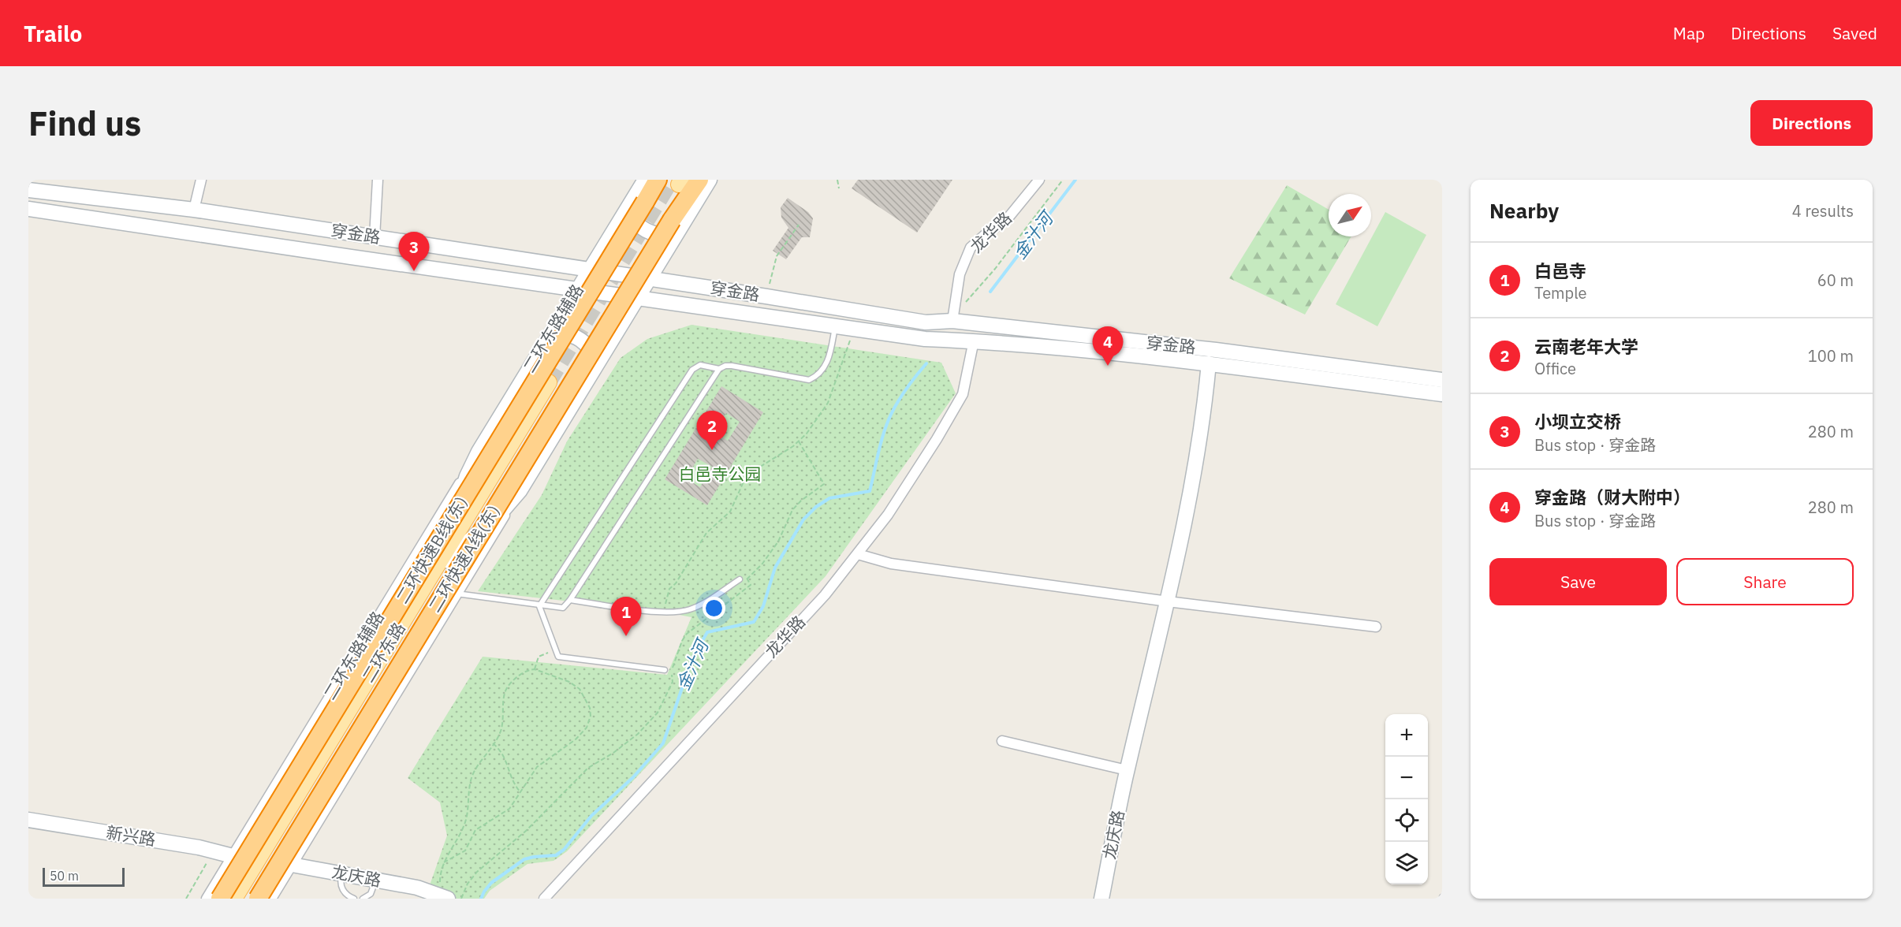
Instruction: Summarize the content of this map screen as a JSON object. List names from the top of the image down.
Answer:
{
  "streets": {
    "highway": ["二环快速B线(东)", "二环快速A线(东)"],
    "main road": [
      "穿金路",
      "二环东路辅路",
      "二环东路",
      "龙庆路",
      "新兴路"
    ],
    "street": ["龙华路"]
  },
  "crossings": [
    ["龙华路", "穿金路"],
    ["穿金路", "二环东路辅路"],
    ["穿金路", "龙庆路"],
    ["二环东路辅路", "二环快速B线(东)"],
    ["二环东路辅路", "新兴路"]
  ],
  "water": ["金汁河"],
  "parks": ["白邑寺公园"],
  "scale_bar": "50 m",
  "north": "top right",
  "page": {
    "header": "Trailo",
    "nav": ["Map", "Directions", "Saved"],
    "buttons": [
      "Directions",
      ["Save", "Share"]
    ],
    "title": "Find us",
    "heading": ["Nearby", "4 results"],
    "pins": [
      "3",
      "4",
      "2",
      "1"
    ],
    "list": [
      {
        "mark": "1",
        "name": "白邑寺",
        "note": "Temple",
        "value": "60 m"
      },
      {
        "mark": "2",
        "name": "云南老年大学",
        "note": "Office",
        "value": "100 m"
      },
      {
        "mark": "3",
        "name": "小坝立交桥",
        "note": "Bus stop · 穿金路",
        "value": "280 m"
      },
      {
        "mark": "4",
        "name": "穿金路（财大附中）",
        "note": "Bus stop · 穿金路",
        "value": "280 m"
      }
    ],
    "map_buttons": ["+", "−"],
    "scale": "50 m"
  }
}
